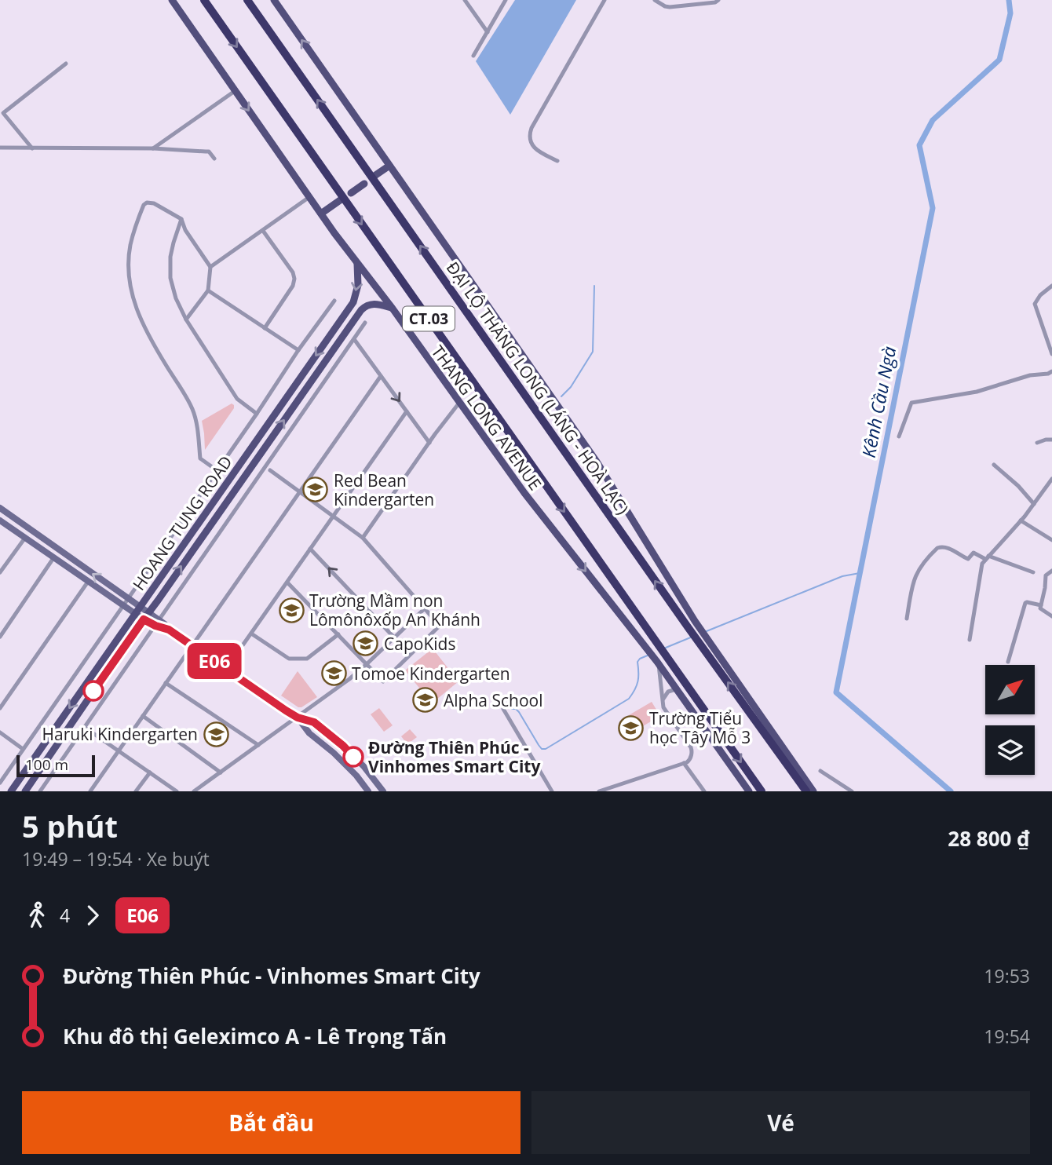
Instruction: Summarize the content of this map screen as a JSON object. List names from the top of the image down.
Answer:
{
  "streets": {
    "highway": ["CT.03", "ĐẠI LỘ THĂNG LONG (LÁNG - HOÀ LẠC)"],
    "main road": ["THANG LONG AVENUE", "HOANG TUNG ROAD"]
  },
  "crossings": [
    ["THANG LONG AVENUE", "HOANG TUNG ROAD"]
  ],
  "one_way": ["THANG LONG AVENUE"],
  "water": ["Kênh Cầu Ngà"],
  "places": {
    "school or university": [
      "Red Bean Kindergarten",
      "Trường Mầm non Lômônôxốp An Khánh",
      "CapoKids",
      "Tomoe Kindergarten",
      "Alpha School",
      "Trường Tiểu học Tây Mỗ 3",
      "Haruki Kindergarten"
    ],
    "other": ["Đường Thiên Phúc - Vinhomes Smart City"]
  },
  "lines": ["bus line E06"],
  "scale_bar": "100 m",
  "north": "top right",
  "page": {
    "on_map": "E06",
    "scale": "100 m",
    "heading": ["5 phút", "19:49 – 19:54 · Xe buýt", "28 800 ₫"],
    "legs": ["4", "E06"],
    "list": [
      {
        "name": "Đường Thiên Phúc - Vinhomes Smart City",
        "value": "19:53"
      },
      {
        "name": "Khu đô thị Geleximco A - Lê Trọng Tấn",
        "value": "19:54"
      }
    ],
    "buttons": ["Bắt đầu", "Vé"]
  }
}
